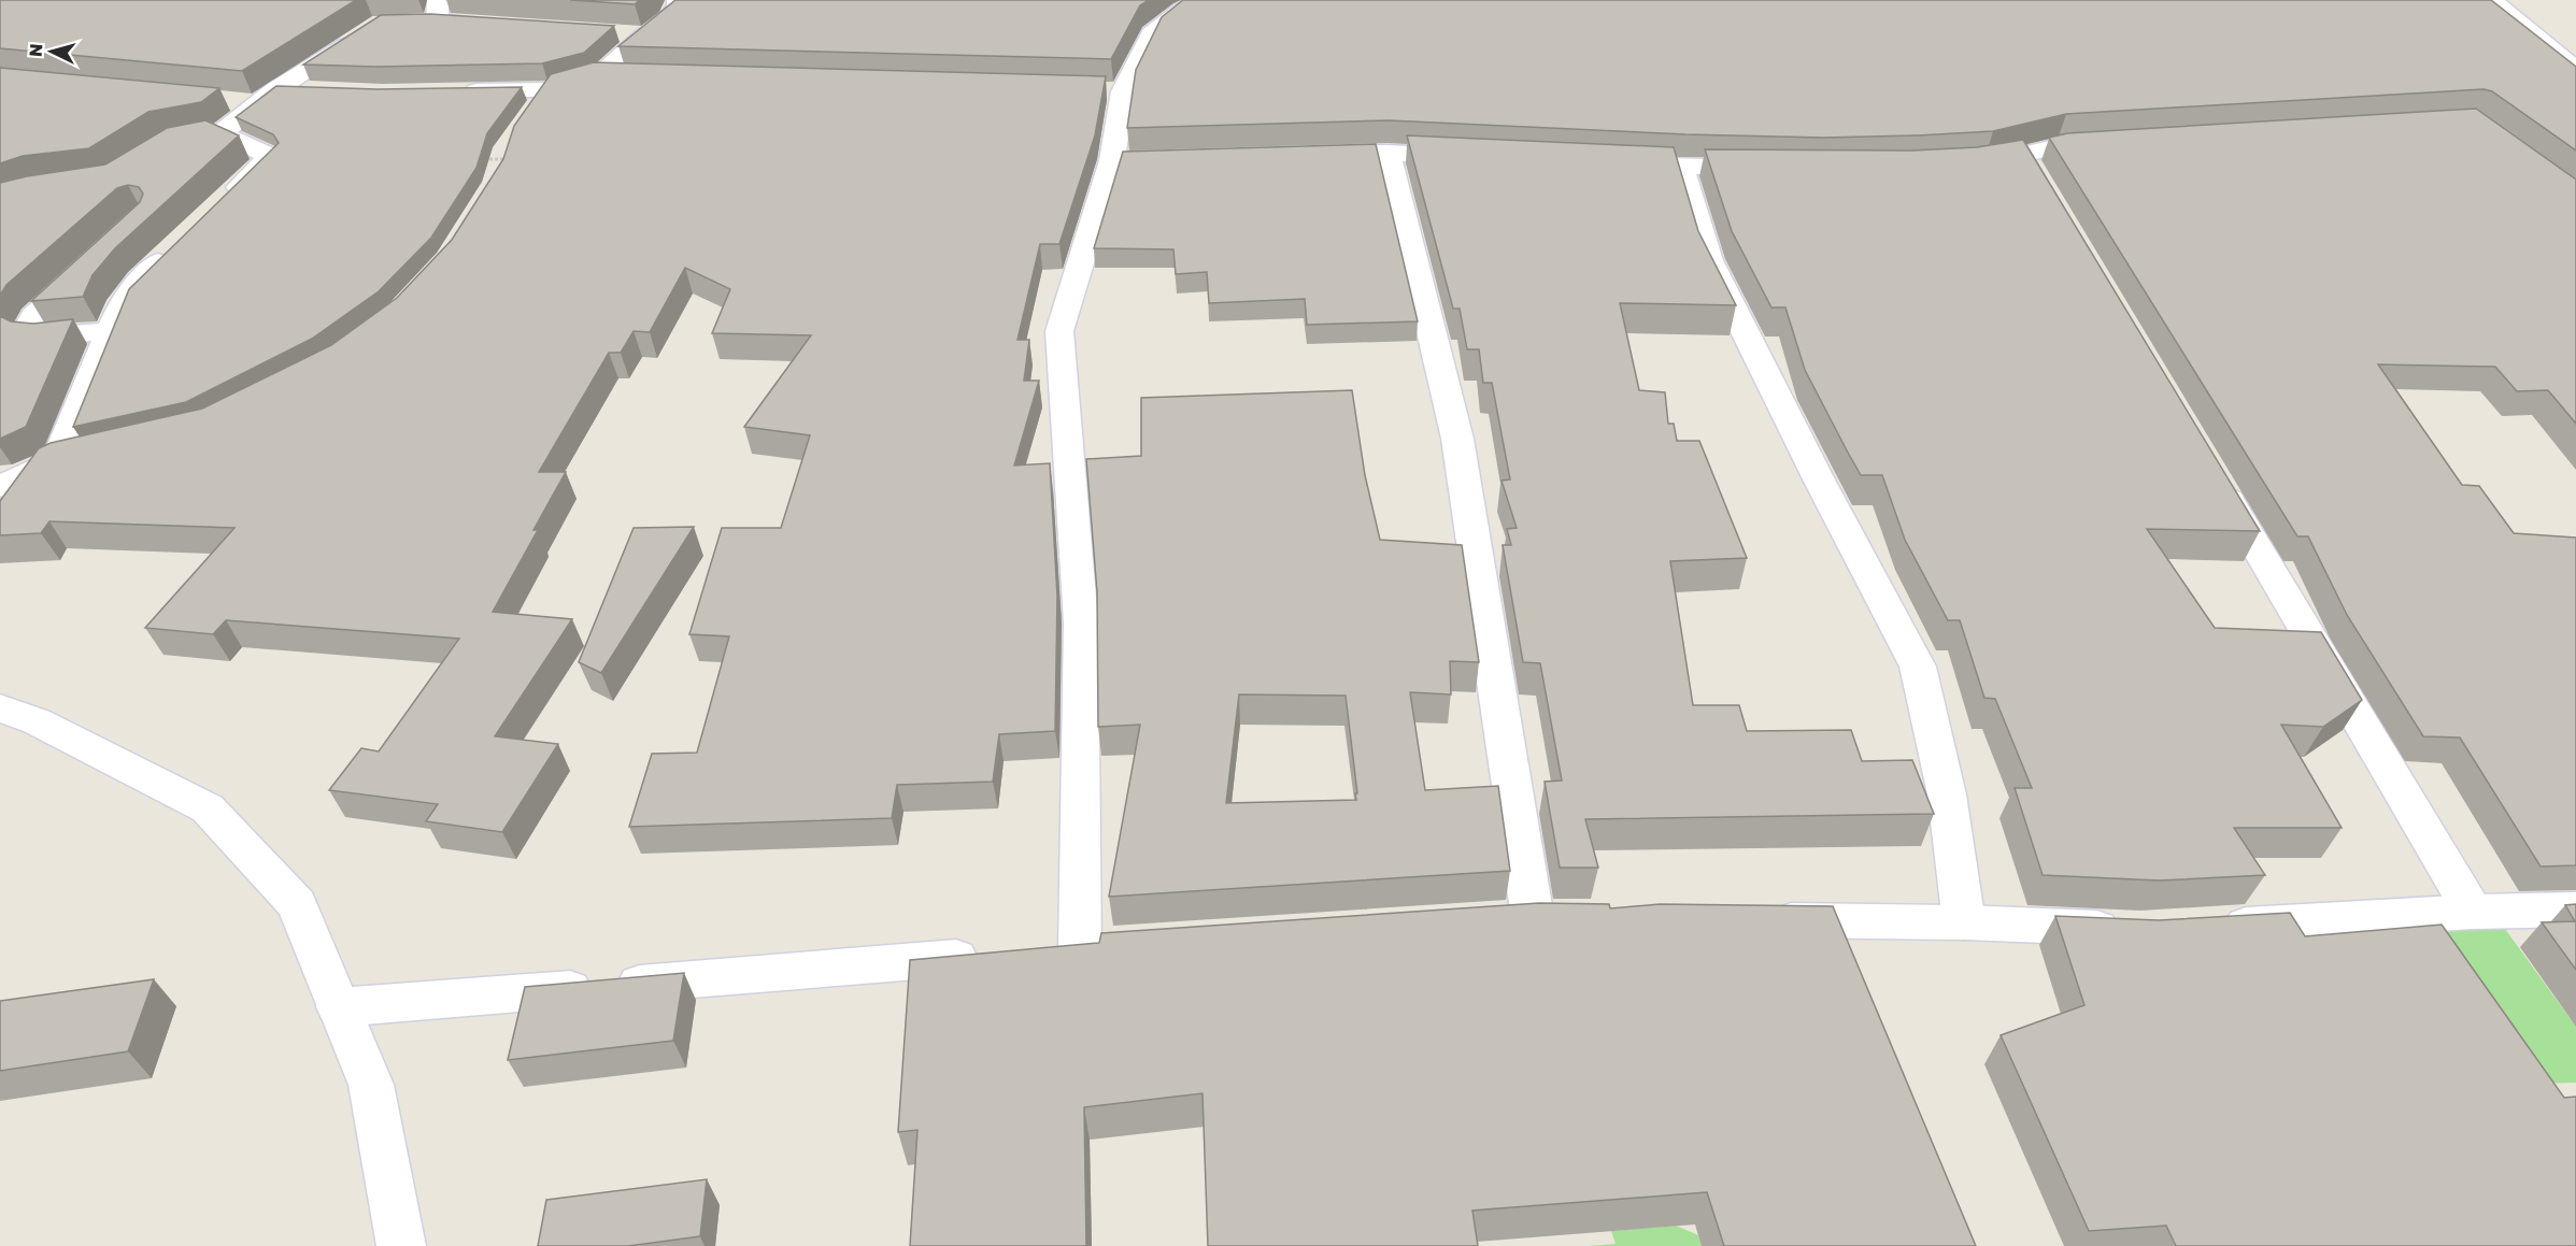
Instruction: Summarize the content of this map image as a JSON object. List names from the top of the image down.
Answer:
{
  "north": "left"
}
